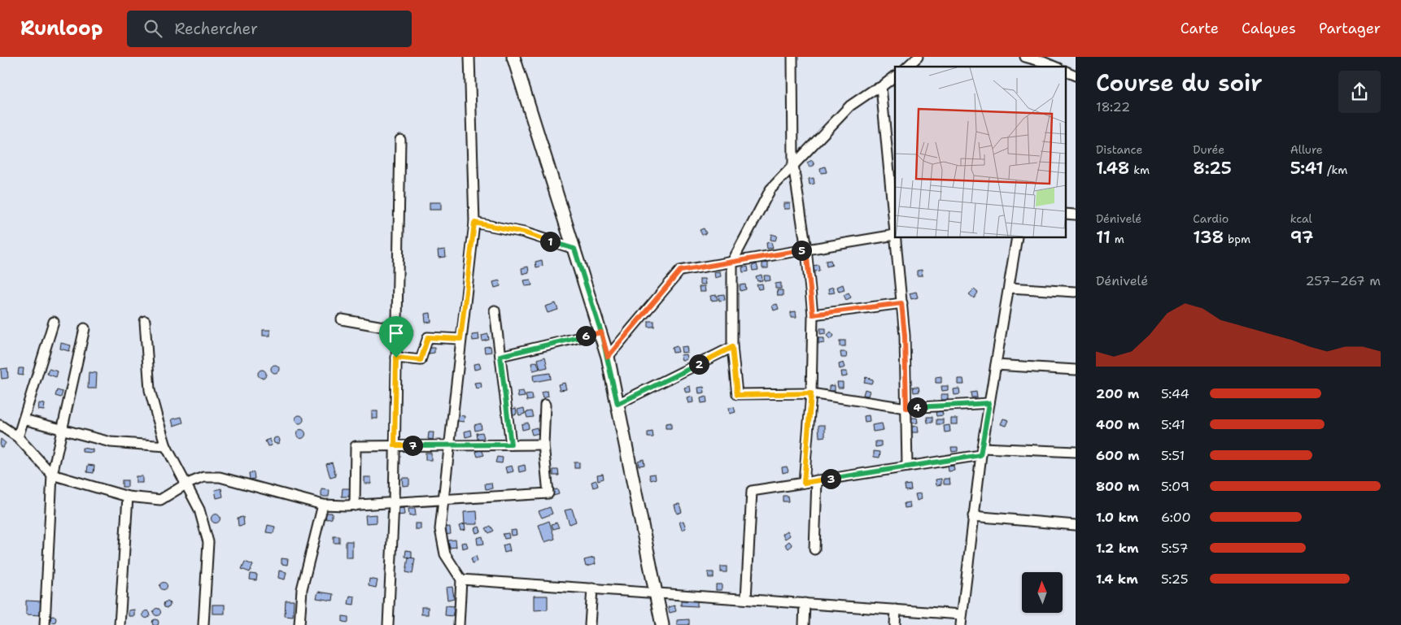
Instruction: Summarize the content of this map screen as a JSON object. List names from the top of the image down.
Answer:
{
  "north": "top",
  "page": {
    "header": "Runloop",
    "search": "Rechercher",
    "nav": ["Carte", "Calques", "Partager"],
    "heading": ["Course du soir", "18:22"],
    "stats": [
      ["Distance", "1.48 km"],
      ["Durée", "8:25"],
      ["Allure", "5:41 /km"],
      ["Dénivelé", "11 m"],
      ["Cardio", "138 bpm"],
      ["kcal", "97"]
    ],
    "pins": [
      "1",
      "5",
      "6",
      "2",
      "4",
      "7",
      "3"
    ],
    "chart": ["Dénivelé", "257–267 m"],
    "list": [
      {
        "name": "200 m",
        "note": "5:44"
      },
      {
        "name": "400 m",
        "note": "5:41"
      },
      {
        "name": "600 m",
        "note": "5:51"
      },
      {
        "name": "800 m",
        "note": "5:09"
      },
      {
        "name": "1.0 km",
        "note": "6:00"
      },
      {
        "name": "1.2 km",
        "note": "5:57"
      },
      {
        "name": "1.4 km",
        "note": "5:25"
      }
    ]
  }
}
